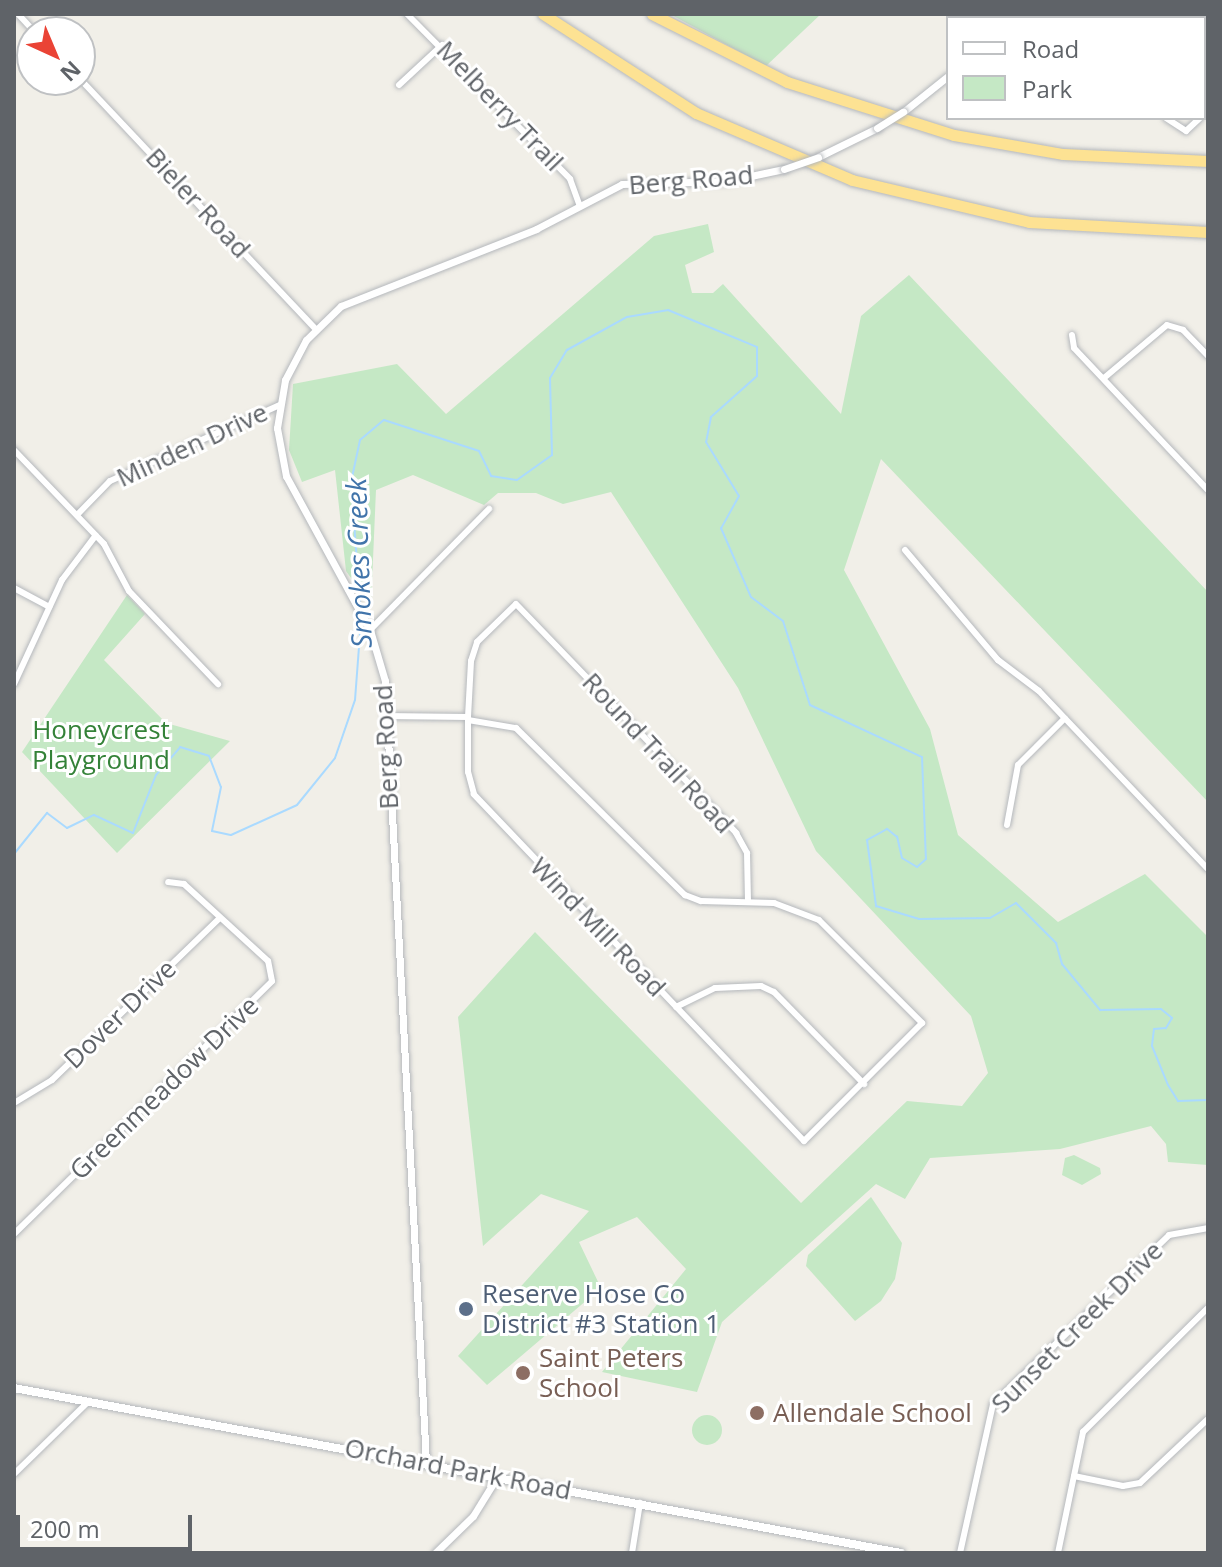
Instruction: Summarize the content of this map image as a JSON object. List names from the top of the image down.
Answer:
{
  "streets": {
    "main road": ["Orchard Park Road"],
    "street": [
      "Melberry Trail",
      "Berg Road",
      "Bieler Road",
      "Minden Drive",
      "Round Trail Road",
      "Wind Mill Road",
      "Dover Drive",
      "Greenmeadow Drive",
      "Sunset Creek Drive"
    ]
  },
  "crossings": [
    ["Melberry Trail", "Berg Road"],
    ["Berg Road", "Bieler Road"],
    ["Berg Road", "Minden Drive"],
    ["Berg Road", "Orchard Park Road"],
    ["Round Trail Road", "Wind Mill Road"],
    ["Dover Drive", "Greenmeadow Drive"]
  ],
  "water": ["Smokes Creek"],
  "parks": ["Honeycrest Playground"],
  "places": ["Reserve Hose Co District #3 Station 1", "Saint Peters School", "Allendale School"],
  "legend": ["Road", "Park"],
  "scale_bar": "200 m",
  "north": "bottom right"
}
